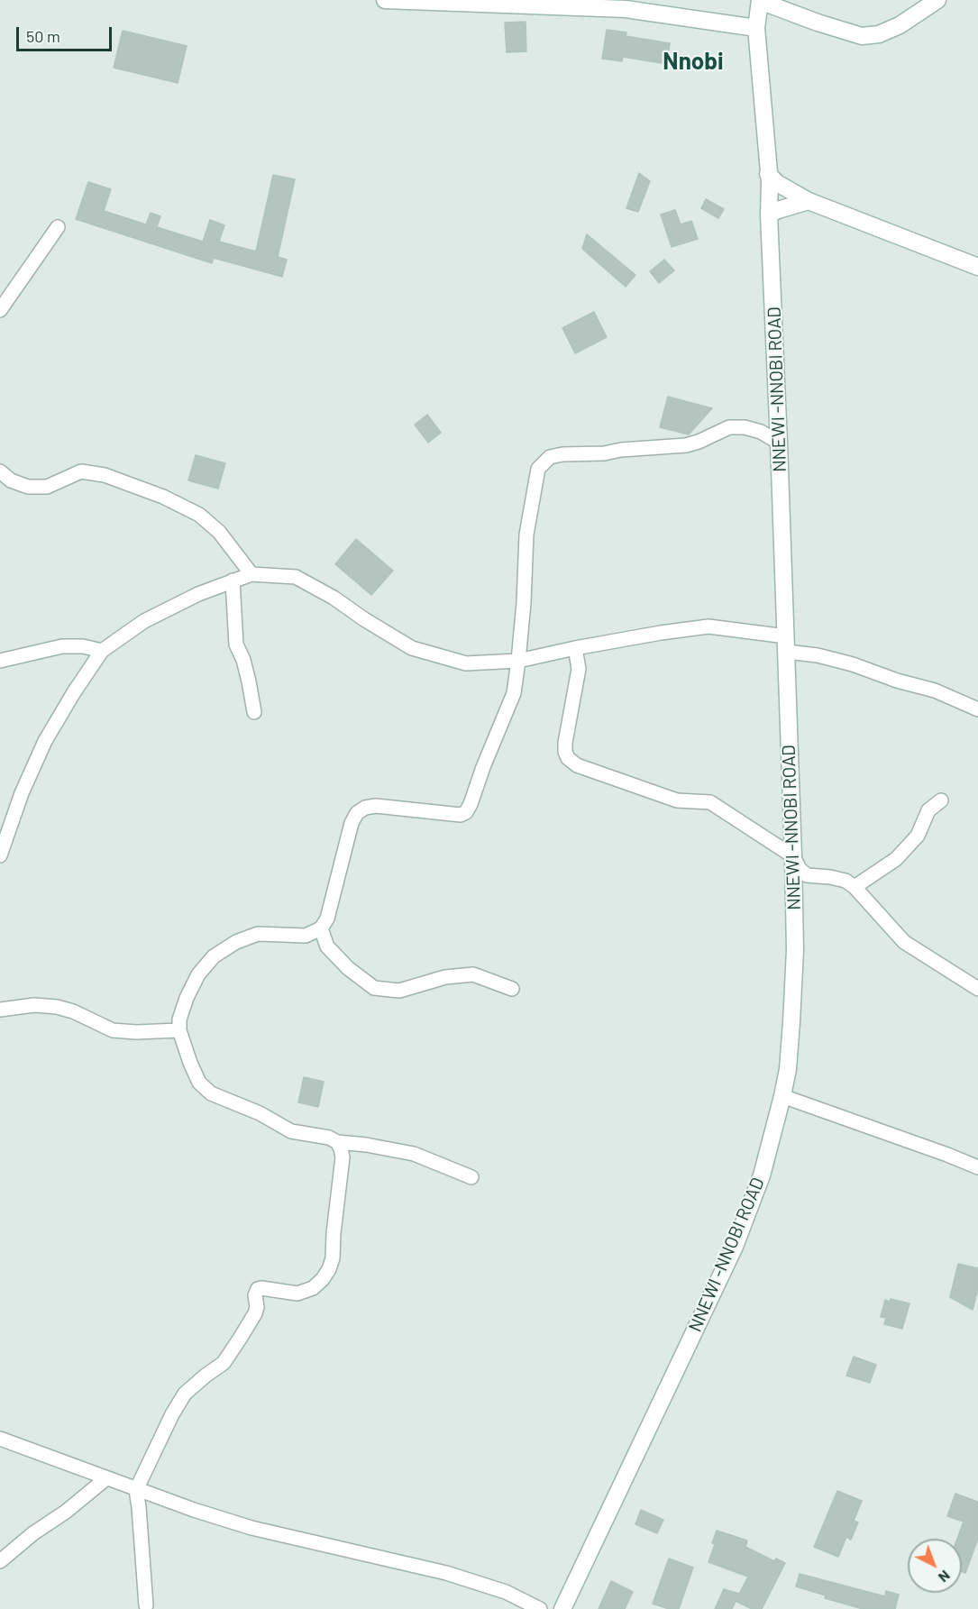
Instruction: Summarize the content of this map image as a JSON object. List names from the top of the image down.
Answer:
{
  "streets": {
    "main road": ["NNEWI -NNOBI ROAD"]
  },
  "districts": ["Nnobi"],
  "scale_bar": "50 m",
  "north": "bottom right"
}
